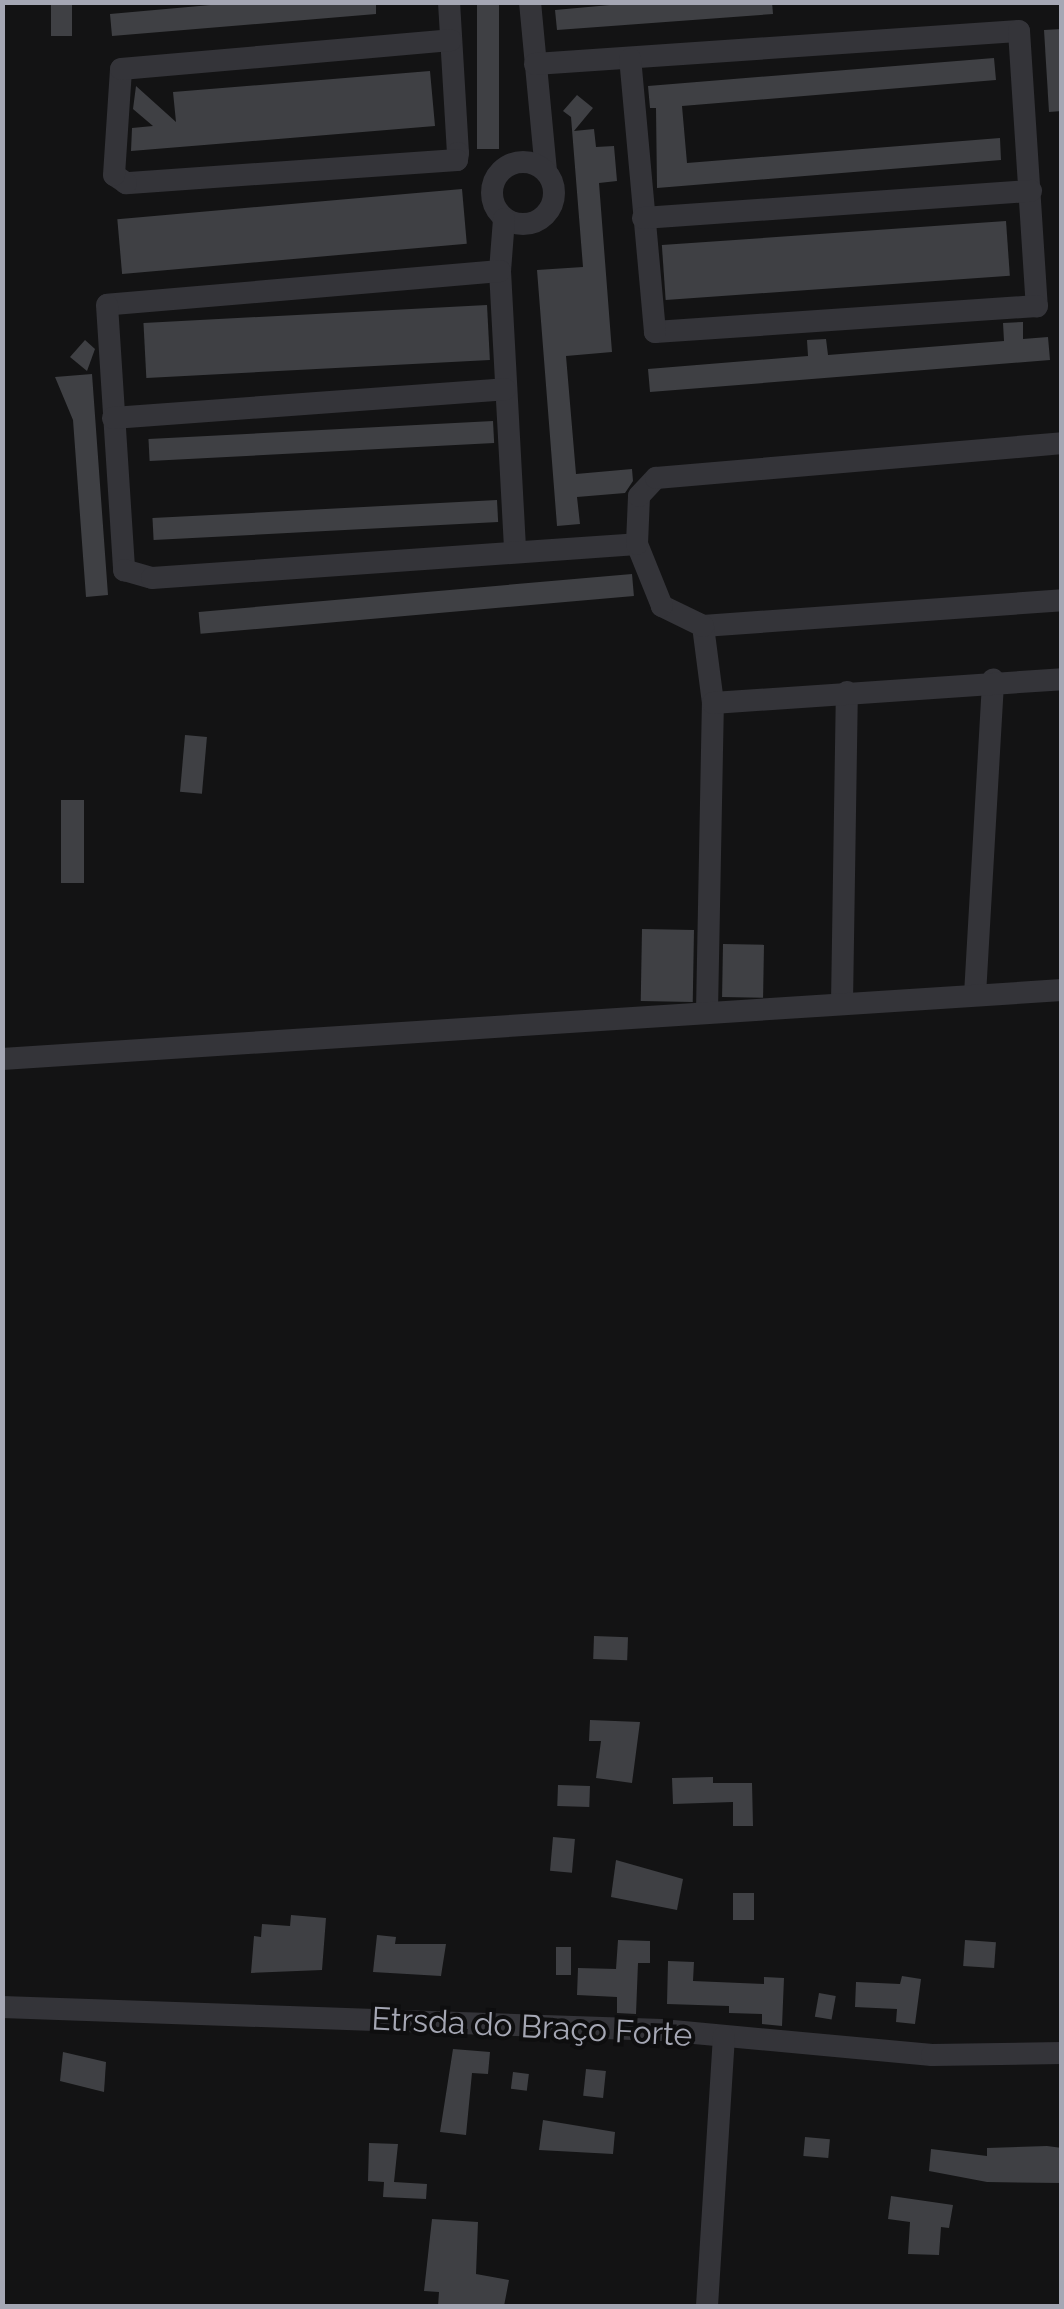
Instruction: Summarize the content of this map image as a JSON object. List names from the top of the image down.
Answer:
{
  "streets": {
    "street": ["Etrsda do Braço Forte"]
  }
}
